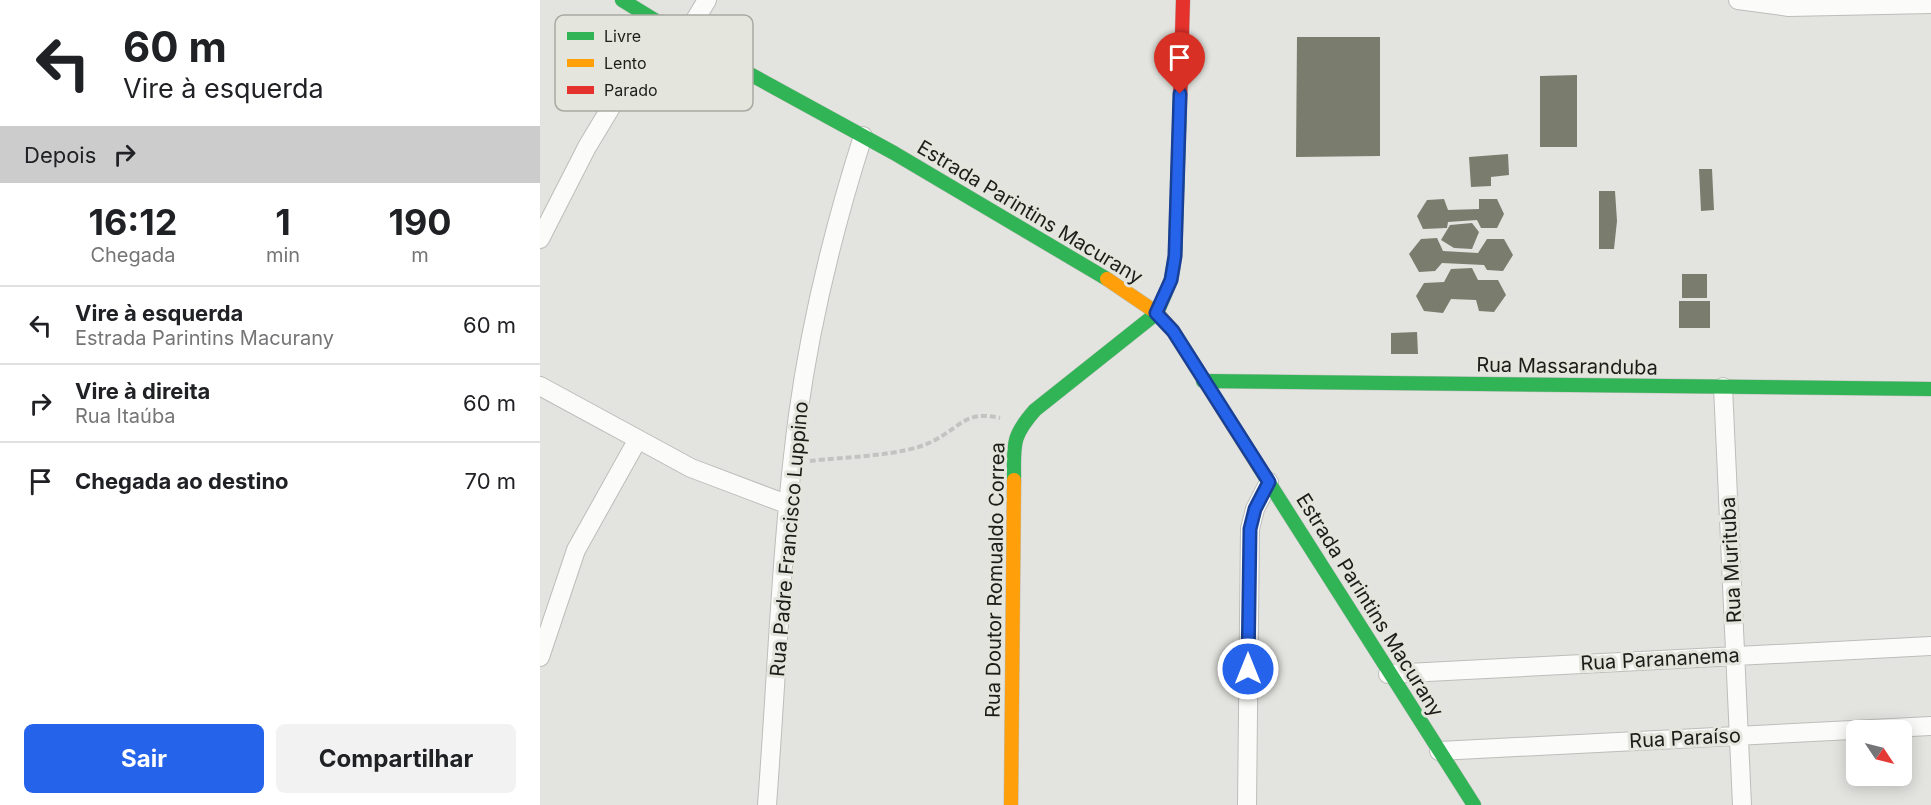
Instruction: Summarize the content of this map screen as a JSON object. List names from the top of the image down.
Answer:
{
  "streets": {
    "street": [
      "Estrada Parintins Macurany",
      "Rua Massaranduba",
      "Rua Padre Francisco Luppino",
      "Rua Murituba",
      "Rua Doutor Romualdo Correa",
      "Rua Parananema",
      "Rua Paraíso"
    ]
  },
  "crossings": [
    ["Estrada Parintins Macurany", "Rua Massaranduba"],
    ["Estrada Parintins Macurany", "Rua Padre Francisco Luppino"],
    ["Estrada Parintins Macurany", "Rua Doutor Romualdo Correa"],
    ["Estrada Parintins Macurany", "Rua Parananema"],
    ["Estrada Parintins Macurany", "Rua Paraíso"],
    ["Rua Massaranduba", "Rua Murituba"],
    ["Rua Murituba", "Rua Parananema"],
    ["Rua Murituba", "Rua Paraíso"]
  ],
  "legend": ["Livre", "Lento", "Parado"],
  "north": "bottom right",
  "page": {
    "turn": ["60 m", "Vire à esquerda"],
    "then": "Depois",
    "eta": [
      "16:12",
      "Chegada",
      "1",
      "min",
      "190",
      "m"
    ],
    "list": [
      {
        "name": "Vire à esquerda",
        "note": "Estrada Parintins Macurany",
        "value": "60 m"
      },
      {
        "name": "Vire à direita",
        "note": "Rua Itaúba",
        "value": "60 m"
      },
      {
        "name": "Chegada ao destino",
        "value": "70 m"
      }
    ],
    "buttons": ["Sair", "Compartilhar"]
  }
}
